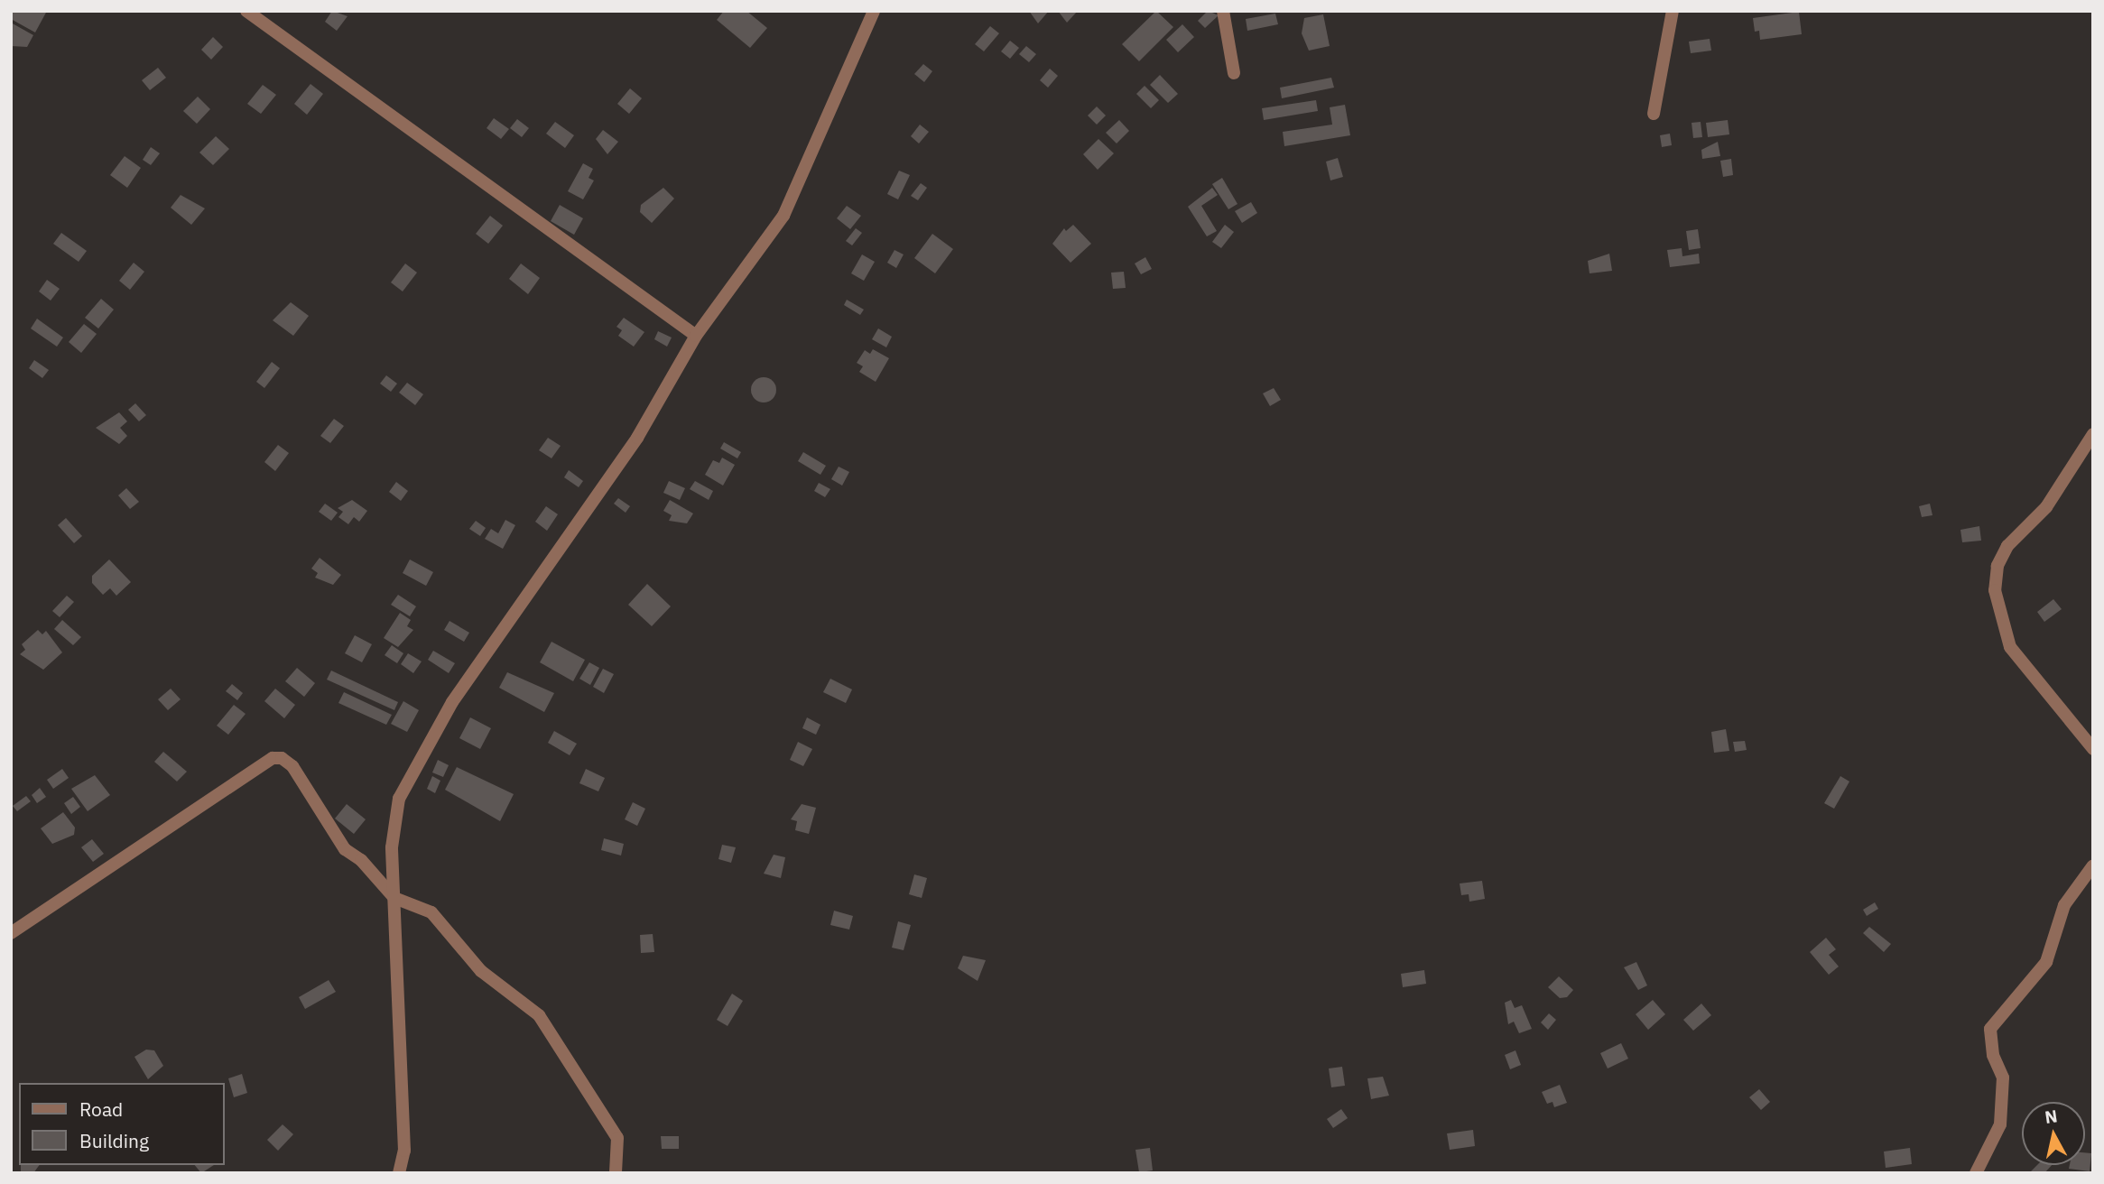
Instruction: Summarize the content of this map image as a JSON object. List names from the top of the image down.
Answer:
{
  "legend": ["Road", "Building"],
  "north": "top"
}
